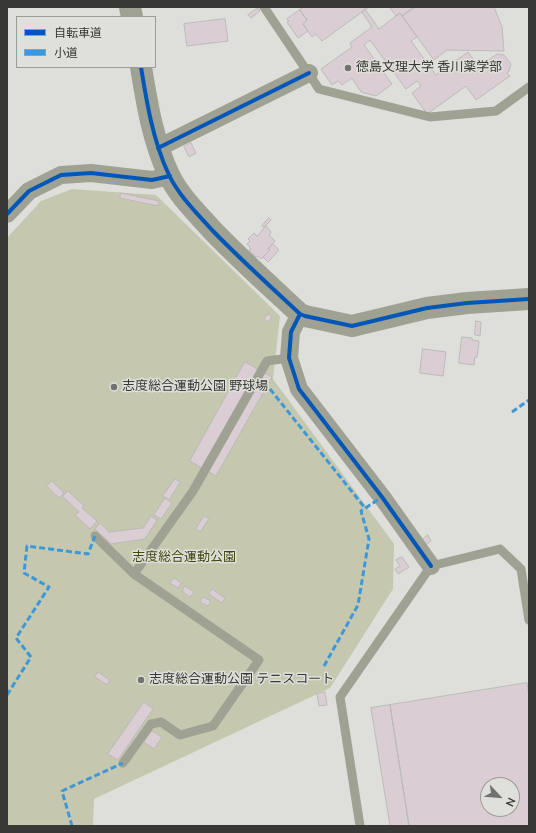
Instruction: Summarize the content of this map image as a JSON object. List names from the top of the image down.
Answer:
{
  "parks": ["志度総合運動公園"],
  "places": ["徳島文理大学 香川薬学部", "志度総合運動公園 野球場", "志度総合運動公園 テニスコート"],
  "legend": ["自転車道", "小道"],
  "north": "bottom right"
}
